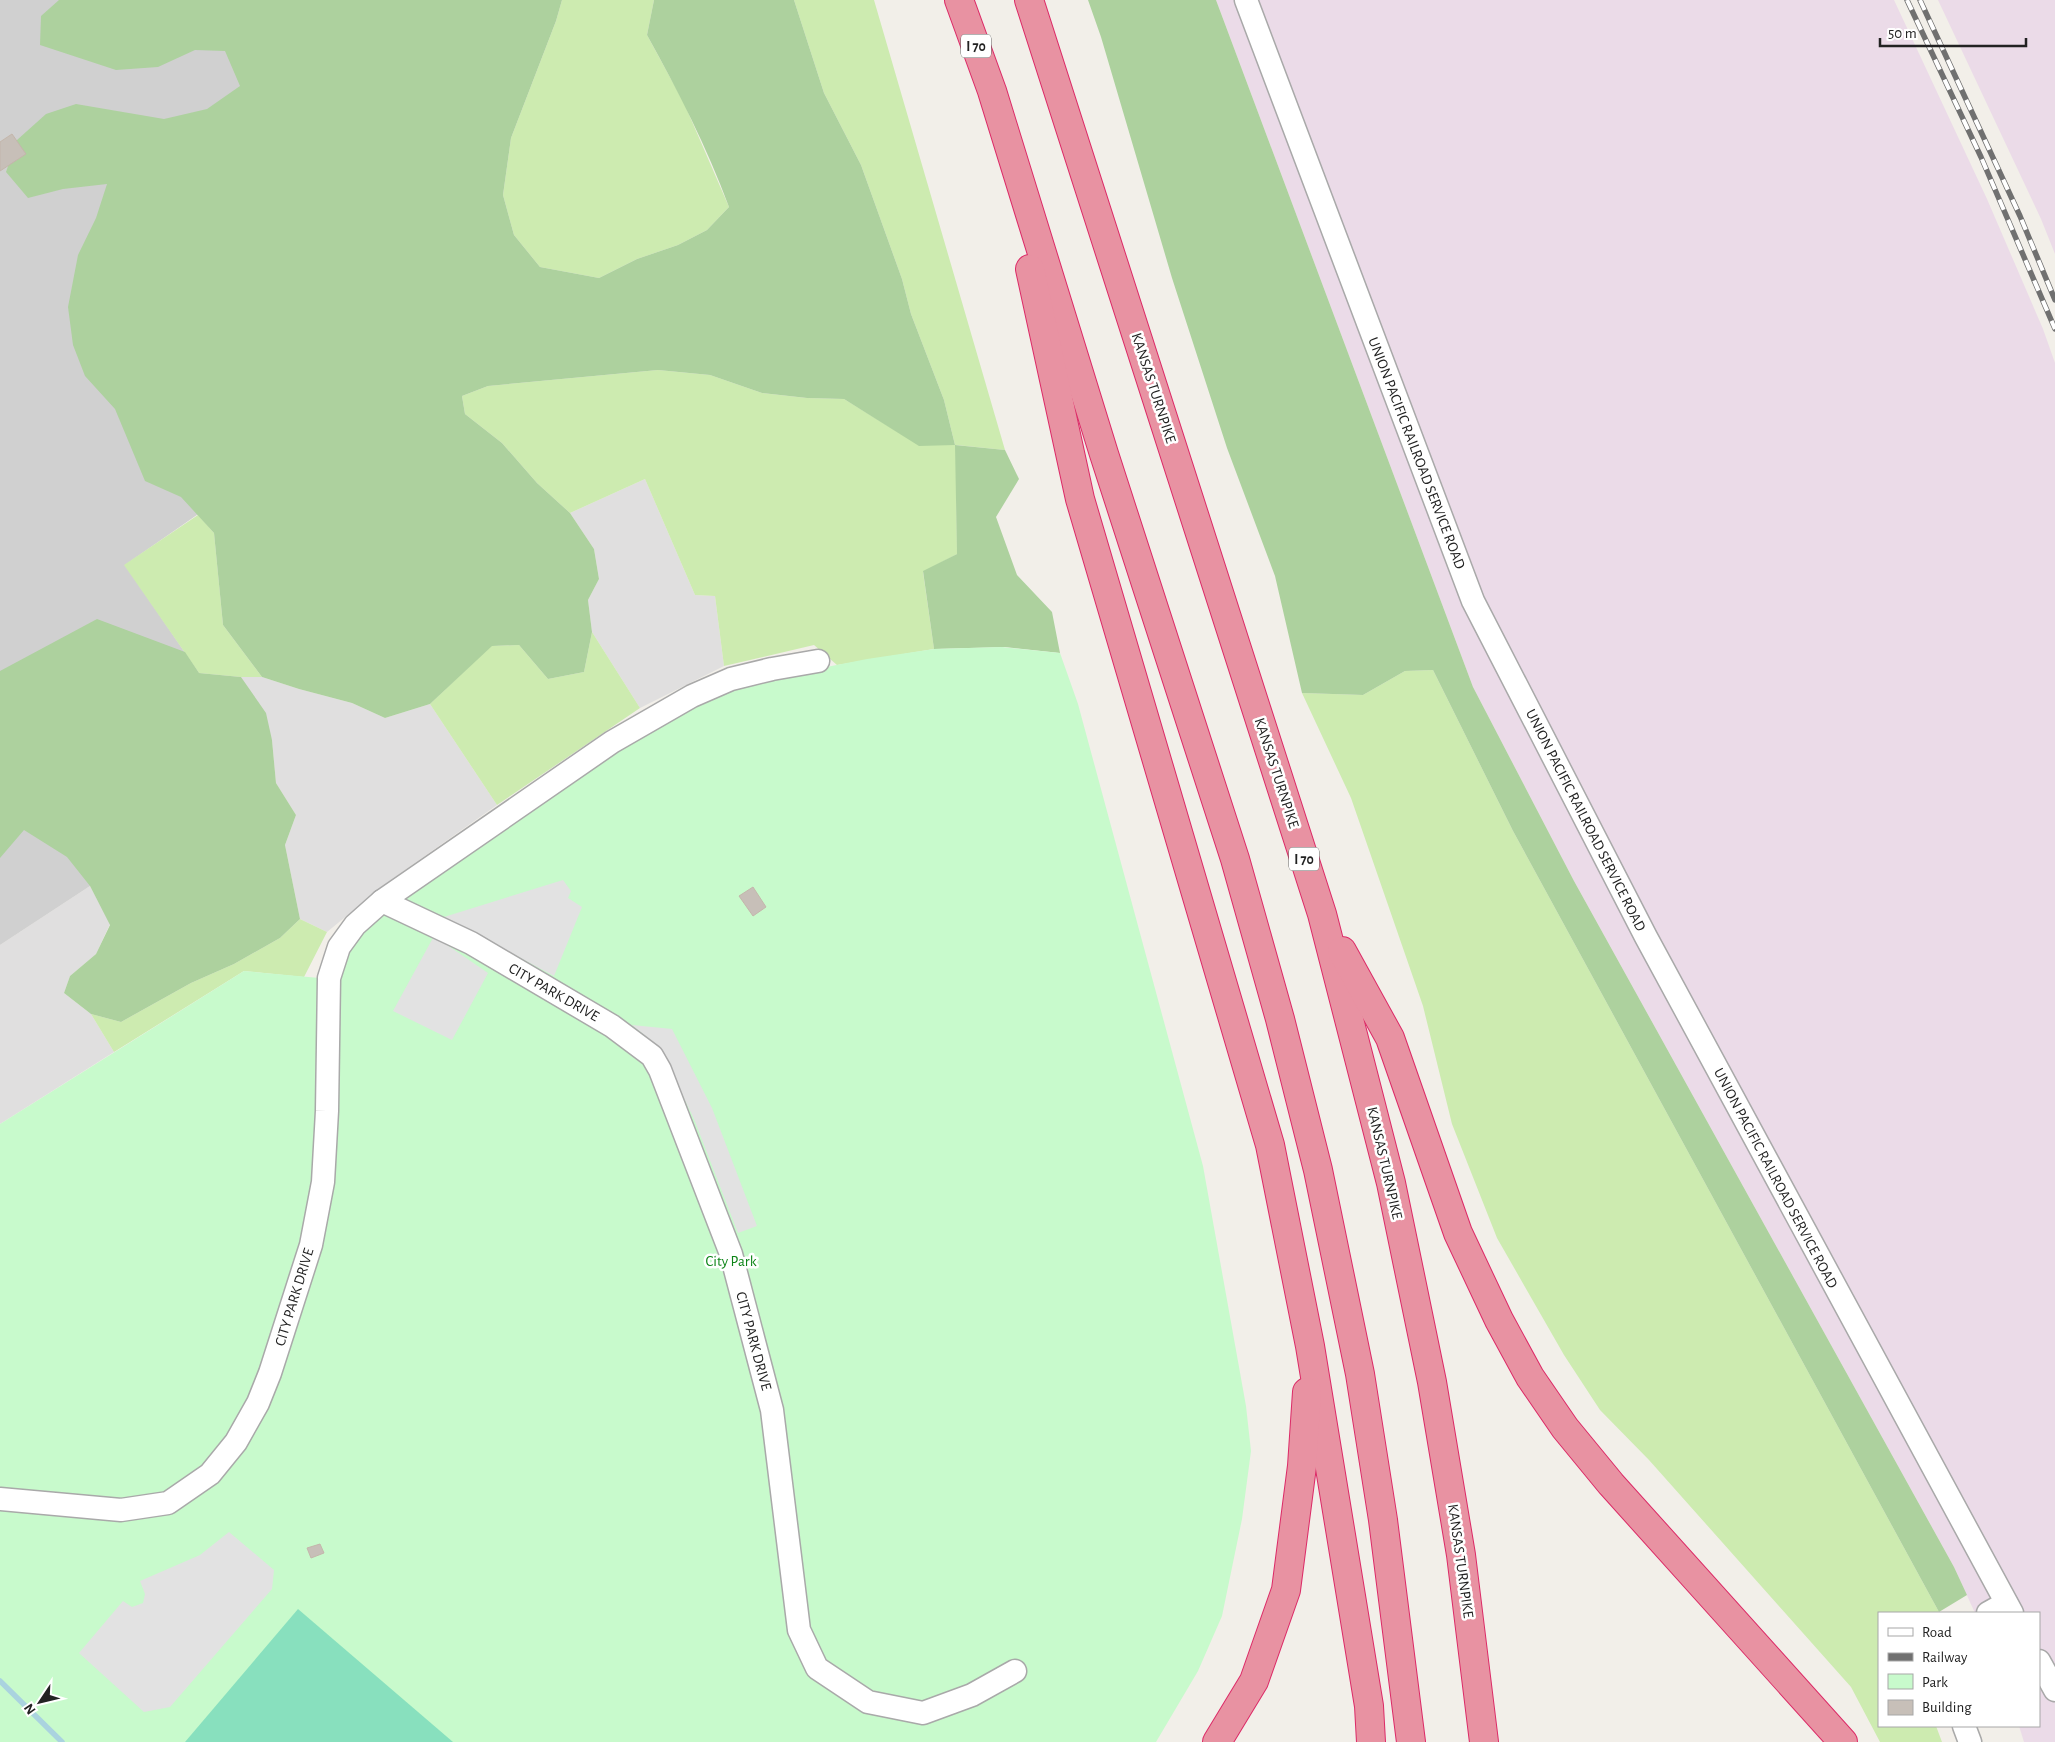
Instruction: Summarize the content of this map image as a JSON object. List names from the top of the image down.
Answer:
{
  "streets": {
    "highway": ["I 70", "KANSAS TURNPIKE"],
    "street": ["UNION PACIFIC RAILROAD SERVICE ROAD", "CITY PARK DRIVE"]
  },
  "parks": ["City Park"],
  "legend": [
    "Road",
    "Railway",
    "Park",
    "Building"
  ],
  "scale_bar": "50 m",
  "north": "bottom left"
}
